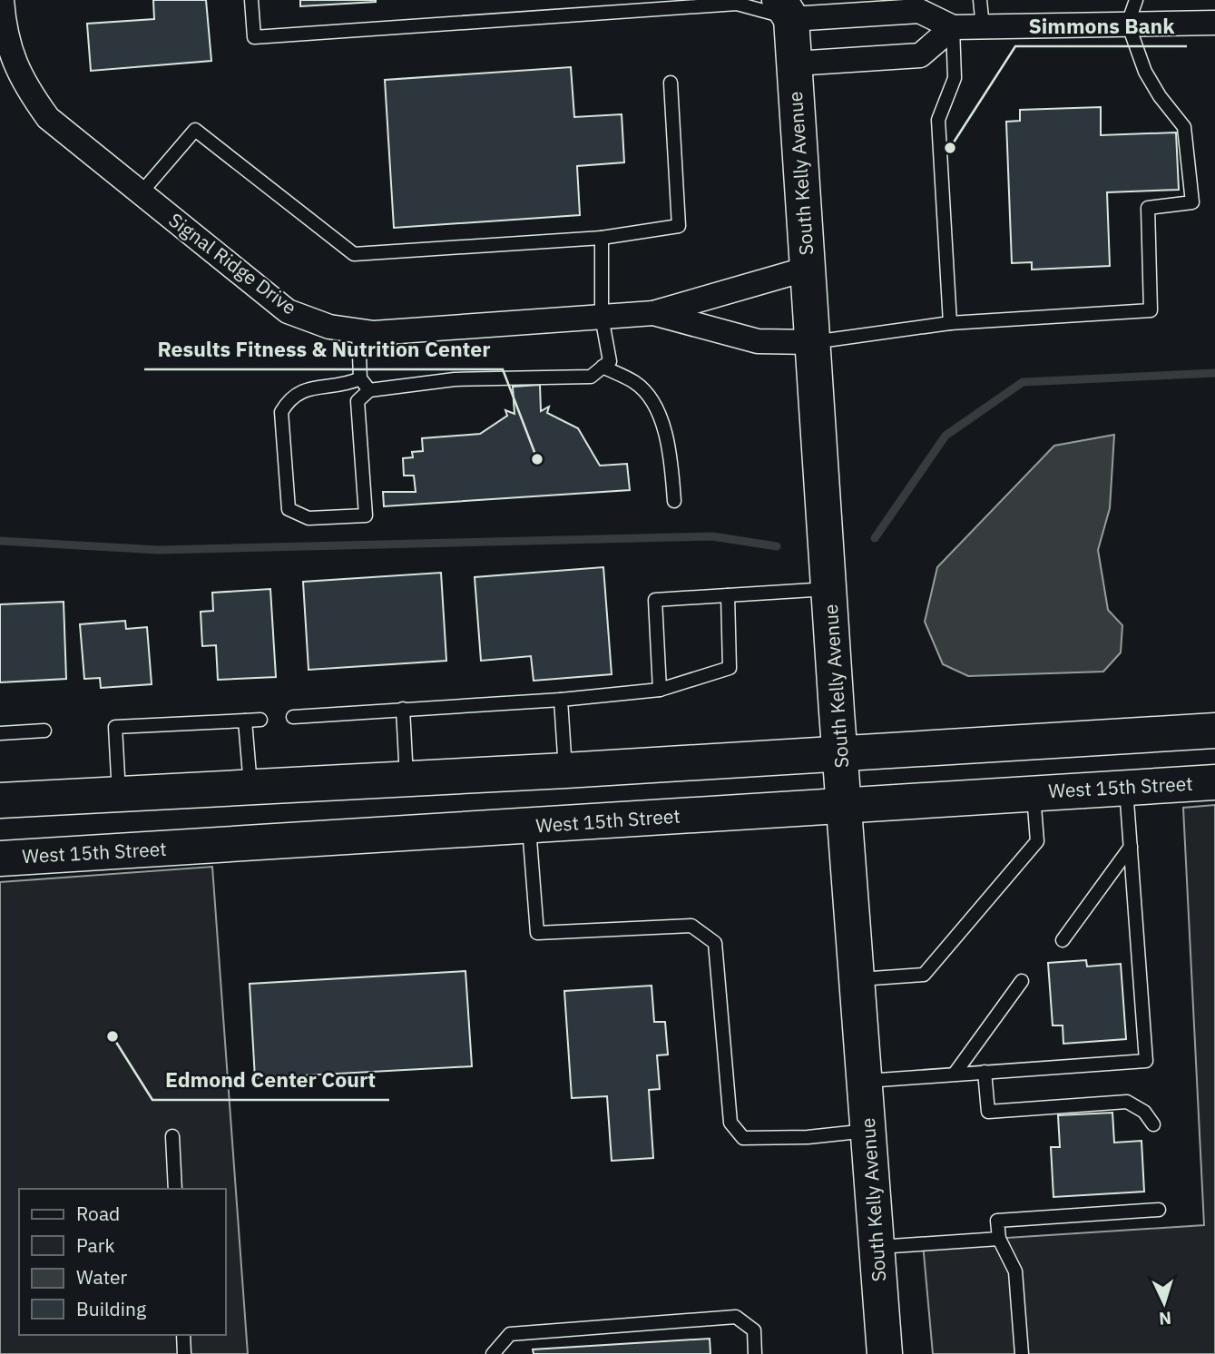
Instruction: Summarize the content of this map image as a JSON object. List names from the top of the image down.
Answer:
{
  "streets": {
    "main road": ["South Kelly Avenue", "West 15th Street"],
    "street": ["Signal Ridge Drive"]
  },
  "crossings": [
    ["South Kelly Avenue", "Signal Ridge Drive"],
    ["South Kelly Avenue", "West 15th Street"]
  ],
  "places": ["Simmons Bank", "Results Fitness & Nutrition Center", "Edmond Center Court"],
  "legend": [
    "Road",
    "Park",
    "Water",
    "Building"
  ],
  "north": "bottom"
}
